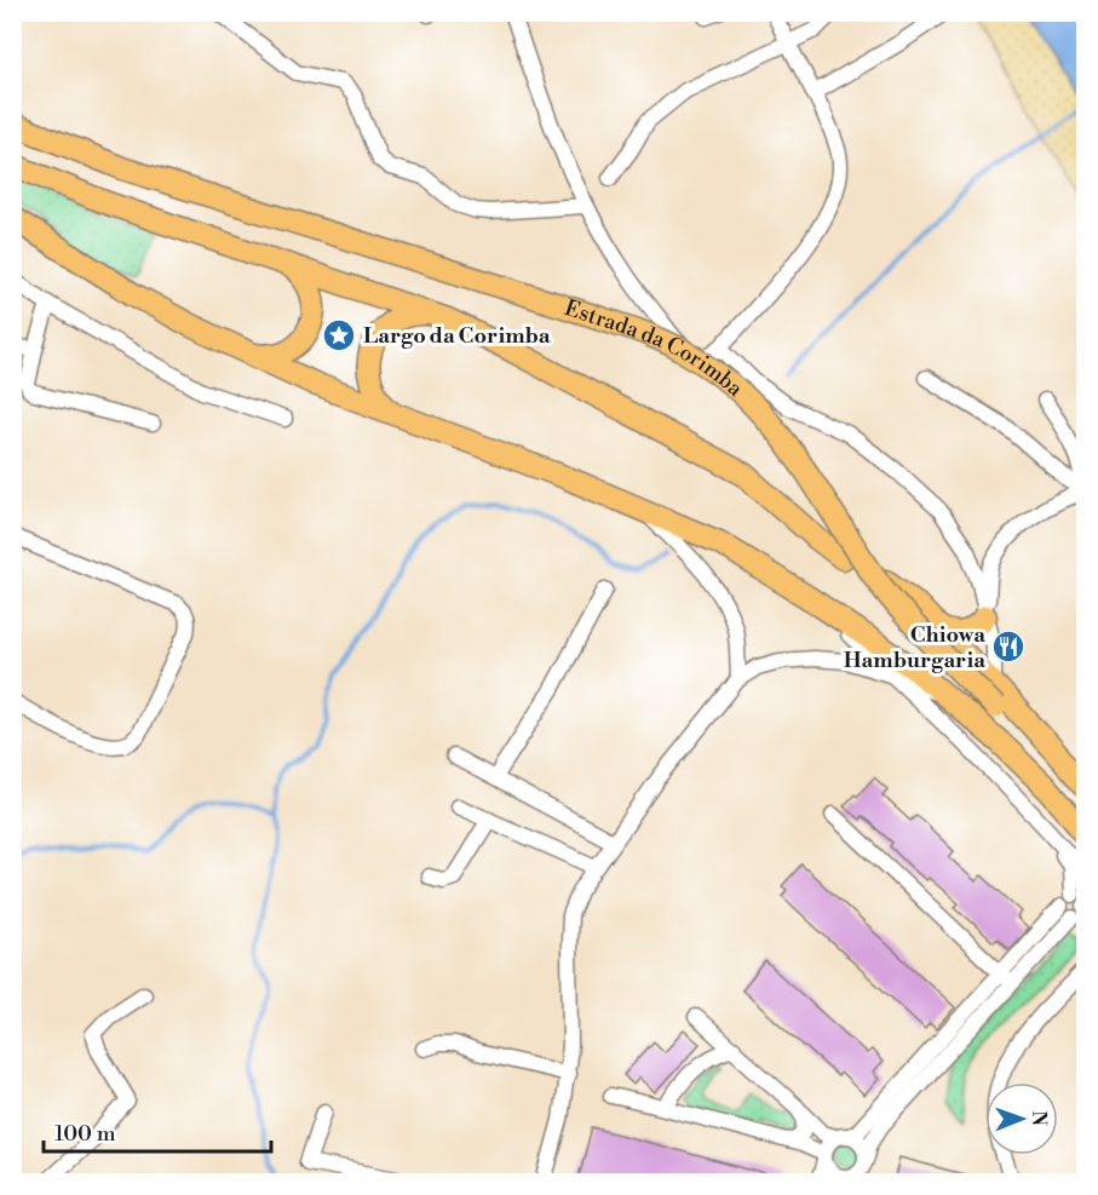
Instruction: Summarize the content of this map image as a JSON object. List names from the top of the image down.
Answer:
{
  "streets": {
    "main road": ["Estrada da Corimba"]
  },
  "places": {
    "place": ["Largo da Corimba"],
    "restaurant": ["Chiowa Hamburgaria"]
  },
  "scale_bar": "100 m",
  "north": "right"
}
